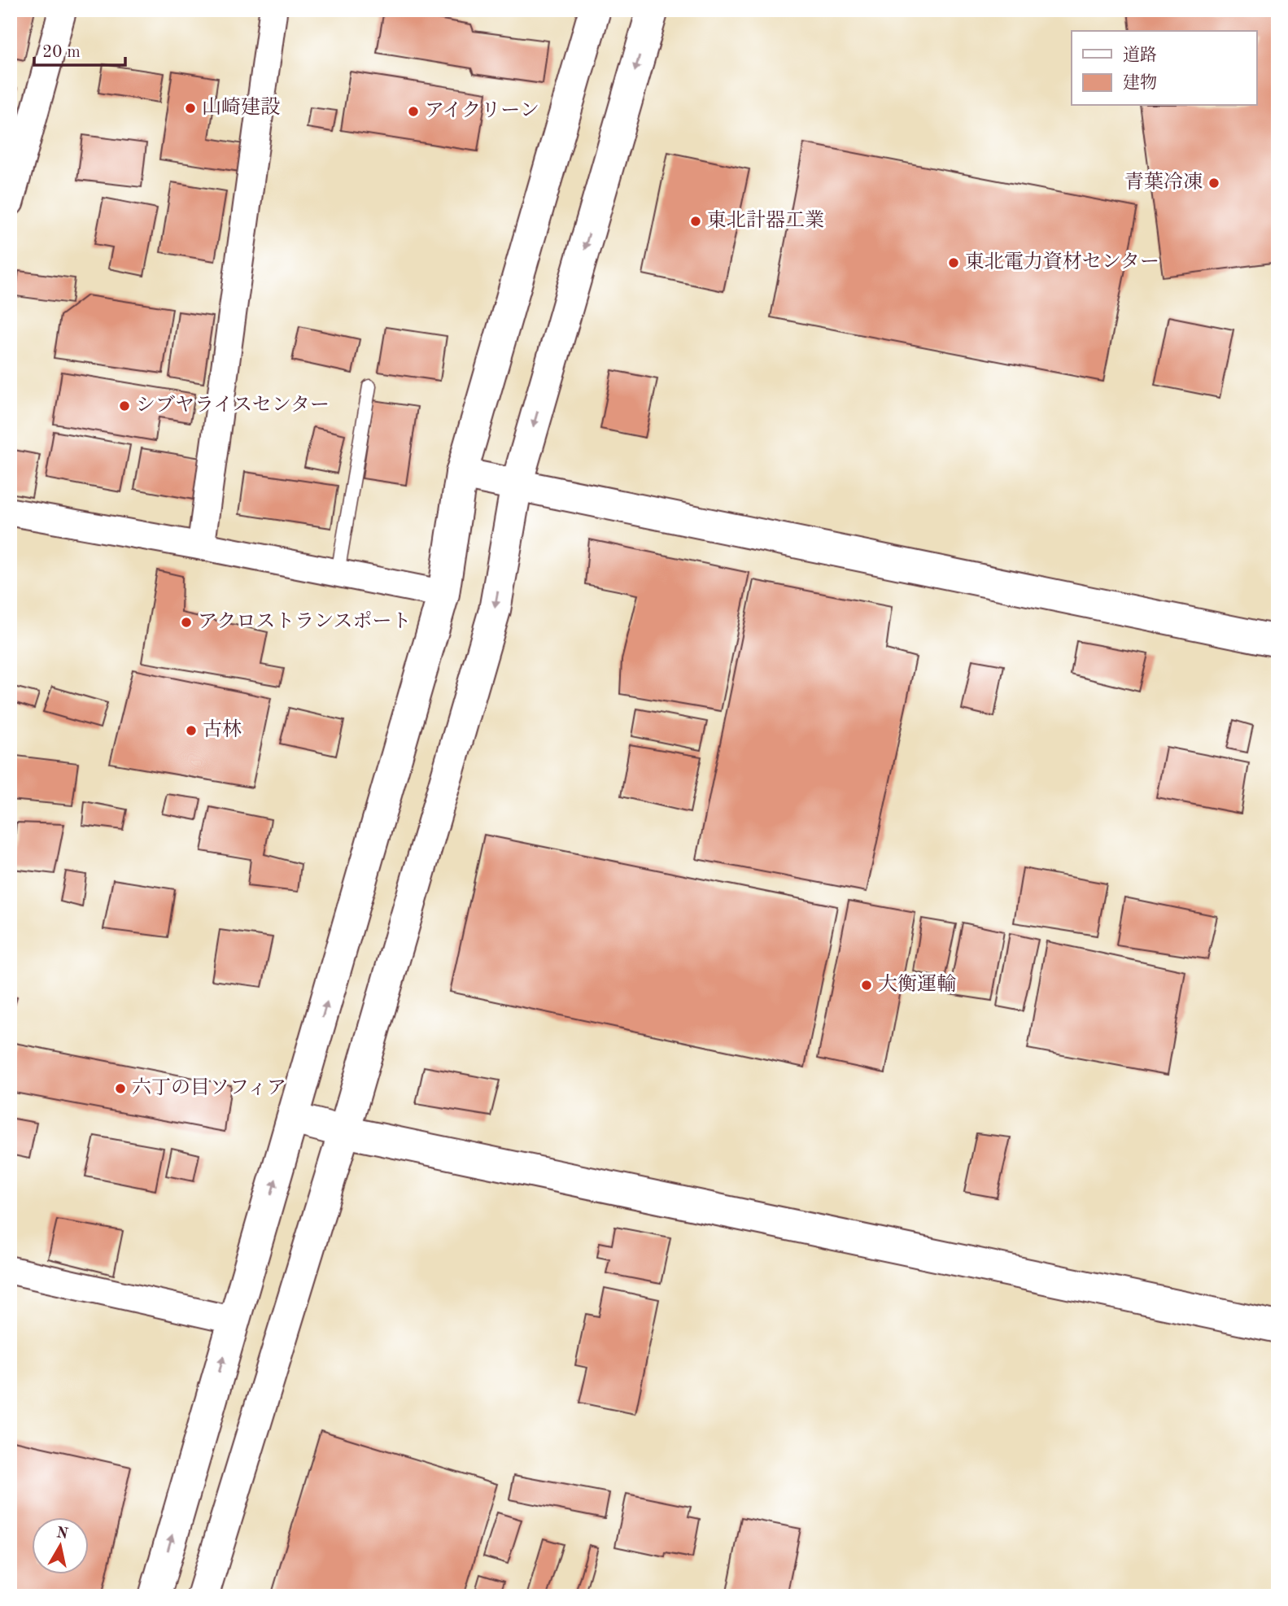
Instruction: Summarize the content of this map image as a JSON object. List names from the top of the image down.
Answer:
{
  "places": [
    "山崎建設",
    "アイクリーン",
    "青葉冷凍",
    "東北計器工業",
    "東北電力資材センター",
    "シブヤライスセンター",
    "アクロストランスポート",
    "古林",
    "大衡運輸",
    "六丁の目ソフィア"
  ],
  "legend": ["道路", "建物"],
  "scale_bar": "20 m",
  "north": "top"
}
